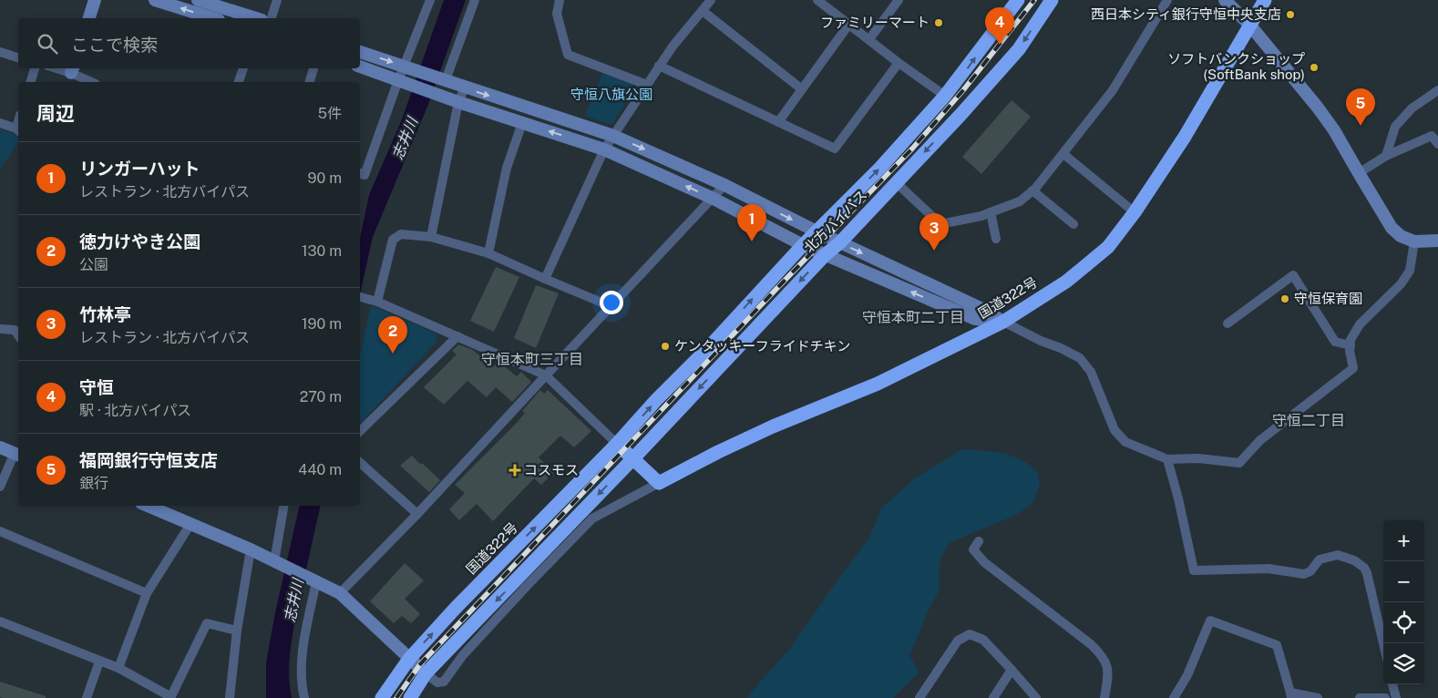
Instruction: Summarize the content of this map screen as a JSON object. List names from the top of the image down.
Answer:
{
  "streets": {
    "highway": ["北方バイパス", "国道322号"]
  },
  "crossings": [
    ["北方バイパス", "国道322号"]
  ],
  "districts": ["守恒本町二丁目", "守恒本町三丁目", "守恒二丁目"],
  "water": ["志井川"],
  "parks": ["守恒八旗公園"],
  "places": {
    "other": [
      "西日本シティ銀行守恒中央支店",
      "ファミリーマート",
      "ソフトバンクショップ (SoftBank shop)",
      "守恒保育園",
      "ケンタッキーフライドチキン"
    ],
    "health": ["コスモス"]
  },
  "page": {
    "pins": [
      "4",
      "5",
      "1",
      "3",
      "2"
    ],
    "search": "ここで検索",
    "heading": ["周辺", "5件"],
    "list": [
      {
        "mark": "1",
        "name": "リンガーハット",
        "note": "レストラン · 北方バイパス",
        "value": "90 m"
      },
      {
        "mark": "2",
        "name": "徳力けやき公園",
        "note": "公園",
        "value": "130 m"
      },
      {
        "mark": "3",
        "name": "竹林亭",
        "note": "レストラン · 北方バイパス",
        "value": "190 m"
      },
      {
        "mark": "4",
        "name": "守恒",
        "note": "駅 · 北方バイパス",
        "value": "270 m"
      },
      {
        "mark": "5",
        "name": "福岡銀行守恒支店",
        "note": "銀行",
        "value": "440 m"
      }
    ],
    "map_buttons": ["+", "−"]
  }
}
